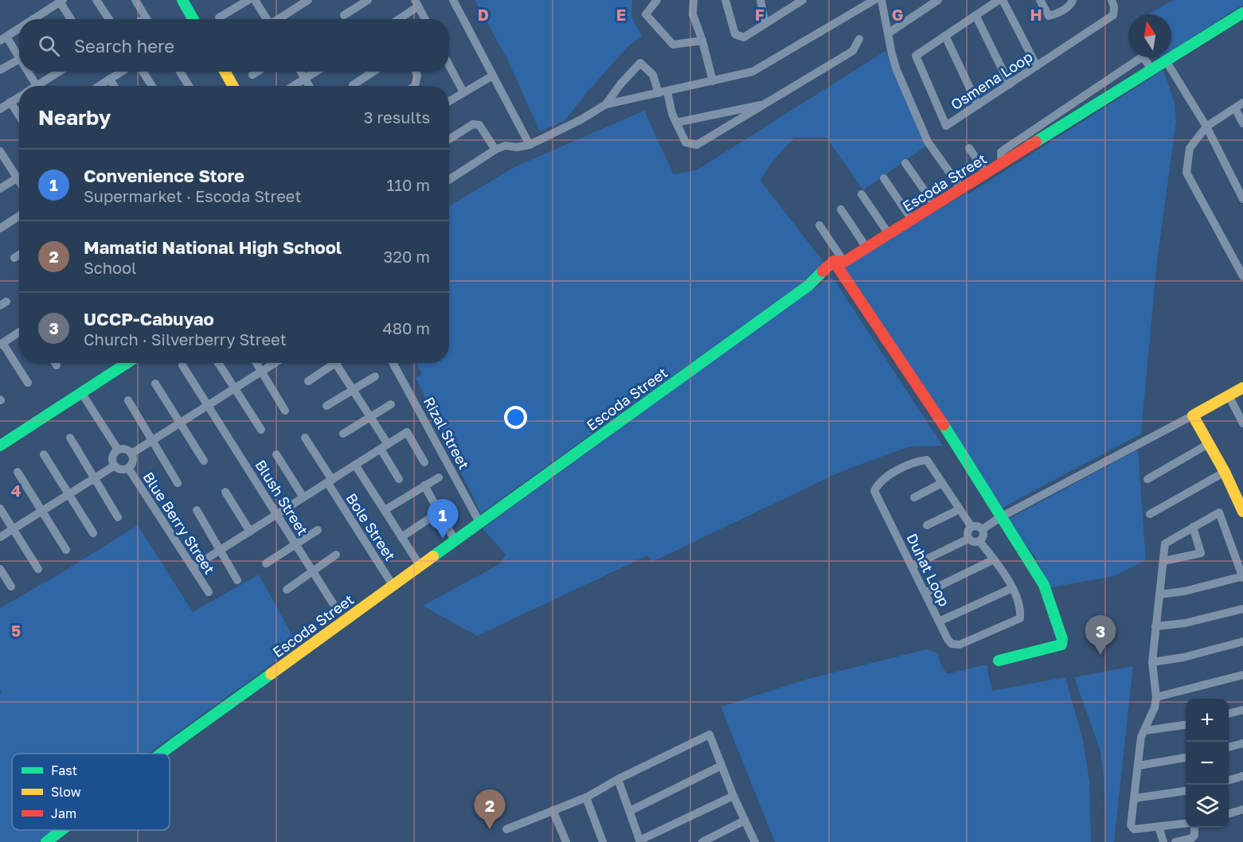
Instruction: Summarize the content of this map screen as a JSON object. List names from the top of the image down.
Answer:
{
  "streets": {
    "street": [
      "Osmena Loop",
      "Escoda Street",
      "Rizal Street",
      "Blush Street",
      "Blue Berry Street",
      "Bole Street",
      "Duhat Loop"
    ]
  },
  "crossings": [
    ["Escoda Street", "Rizal Street"],
    ["Escoda Street", "Bole Street"]
  ],
  "legend": ["Fast", "Slow", "Jam"],
  "north": "top",
  "page": {
    "search": "Search here",
    "heading": ["Nearby", "3 results"],
    "list": [
      {
        "mark": "1",
        "name": "Convenience Store",
        "note": "Supermarket · Escoda Street",
        "value": "110 m"
      },
      {
        "mark": "2",
        "name": "Mamatid National High School",
        "note": "School",
        "value": "320 m"
      },
      {
        "mark": "3",
        "name": "UCCP-Cabuyao",
        "note": "Church · Silverberry Street",
        "value": "480 m"
      }
    ],
    "pins": ["1", "3", "2"],
    "map_buttons": ["+", "−"]
  },
  "grid": {
    "columns": [
      "D",
      "E",
      "F",
      "G",
      "H"
    ],
    "rows": ["4", "5"]
  }
}
